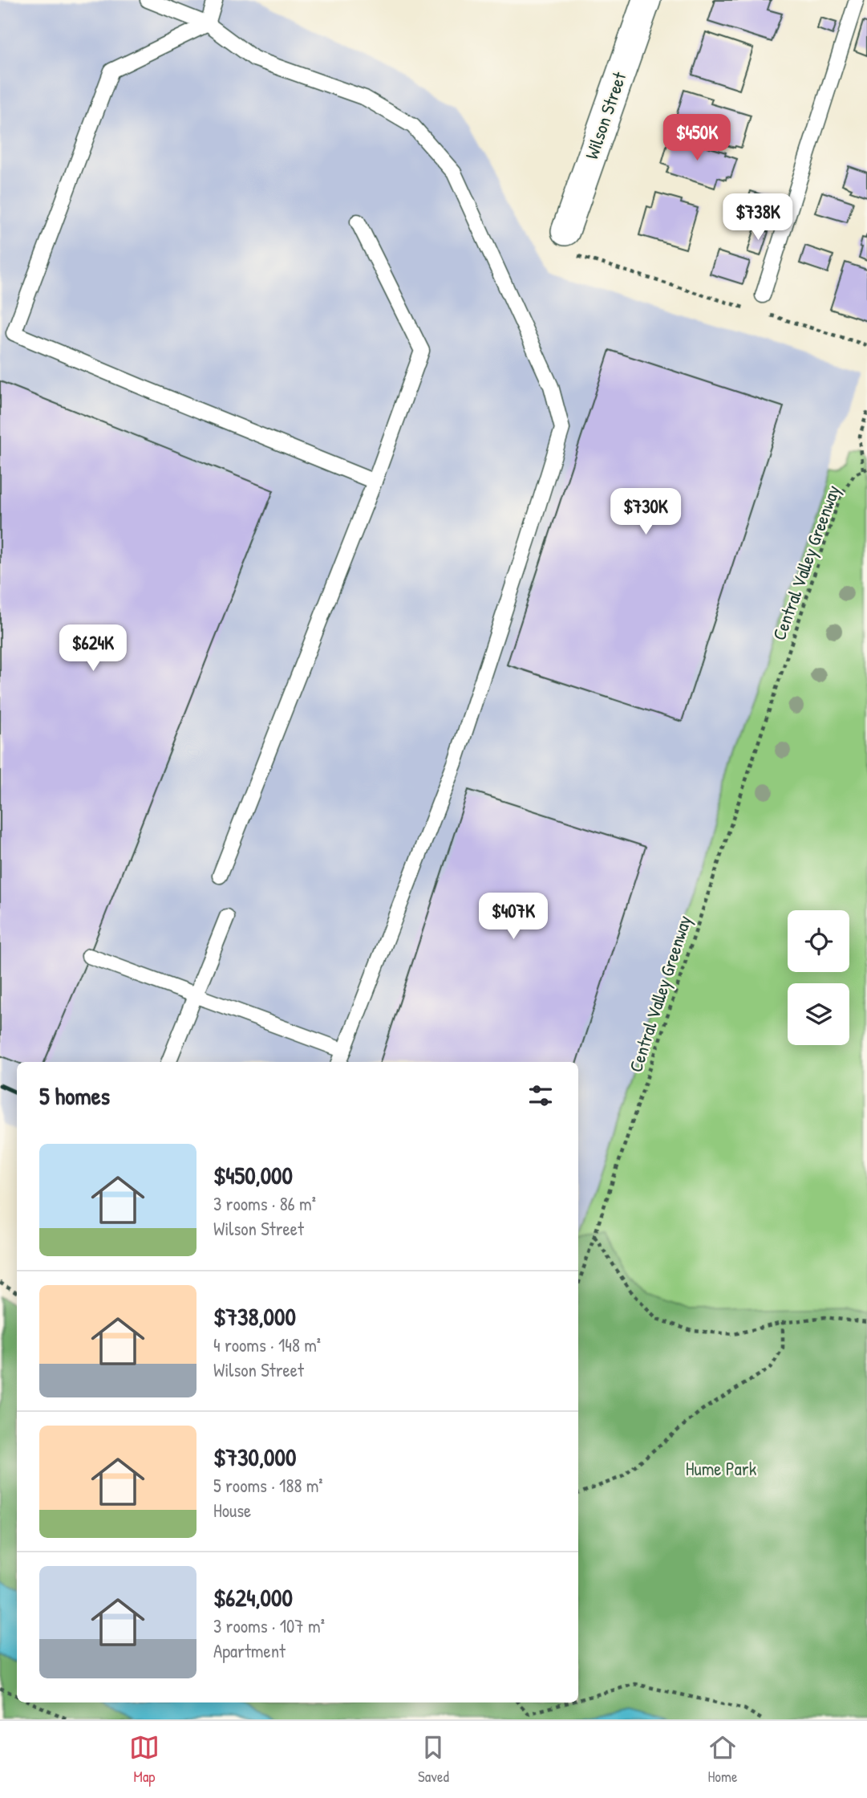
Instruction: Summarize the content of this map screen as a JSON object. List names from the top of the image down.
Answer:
{
  "streets": {
    "street": ["Wilson Street"],
    "path": ["Central Valley Greenway"]
  },
  "parks": ["Hume Park"],
  "page": {
    "price": [
      "$450K",
      "$738K",
      "$730K",
      "$624K",
      "$407K"
    ],
    "heading": "5 homes",
    "list": [
      {
        "name": "$450,000",
        "note": "3 rooms · 86 m² · Wilson Street"
      },
      {
        "name": "$738,000",
        "note": "4 rooms · 148 m² · Wilson Street"
      },
      {
        "name": "$730,000",
        "note": "5 rooms · 188 m² · House"
      },
      {
        "name": "$624,000",
        "note": "3 rooms · 107 m² · Apartment"
      }
    ],
    "tabs": ["Map", "Saved", "Home"]
  }
}
